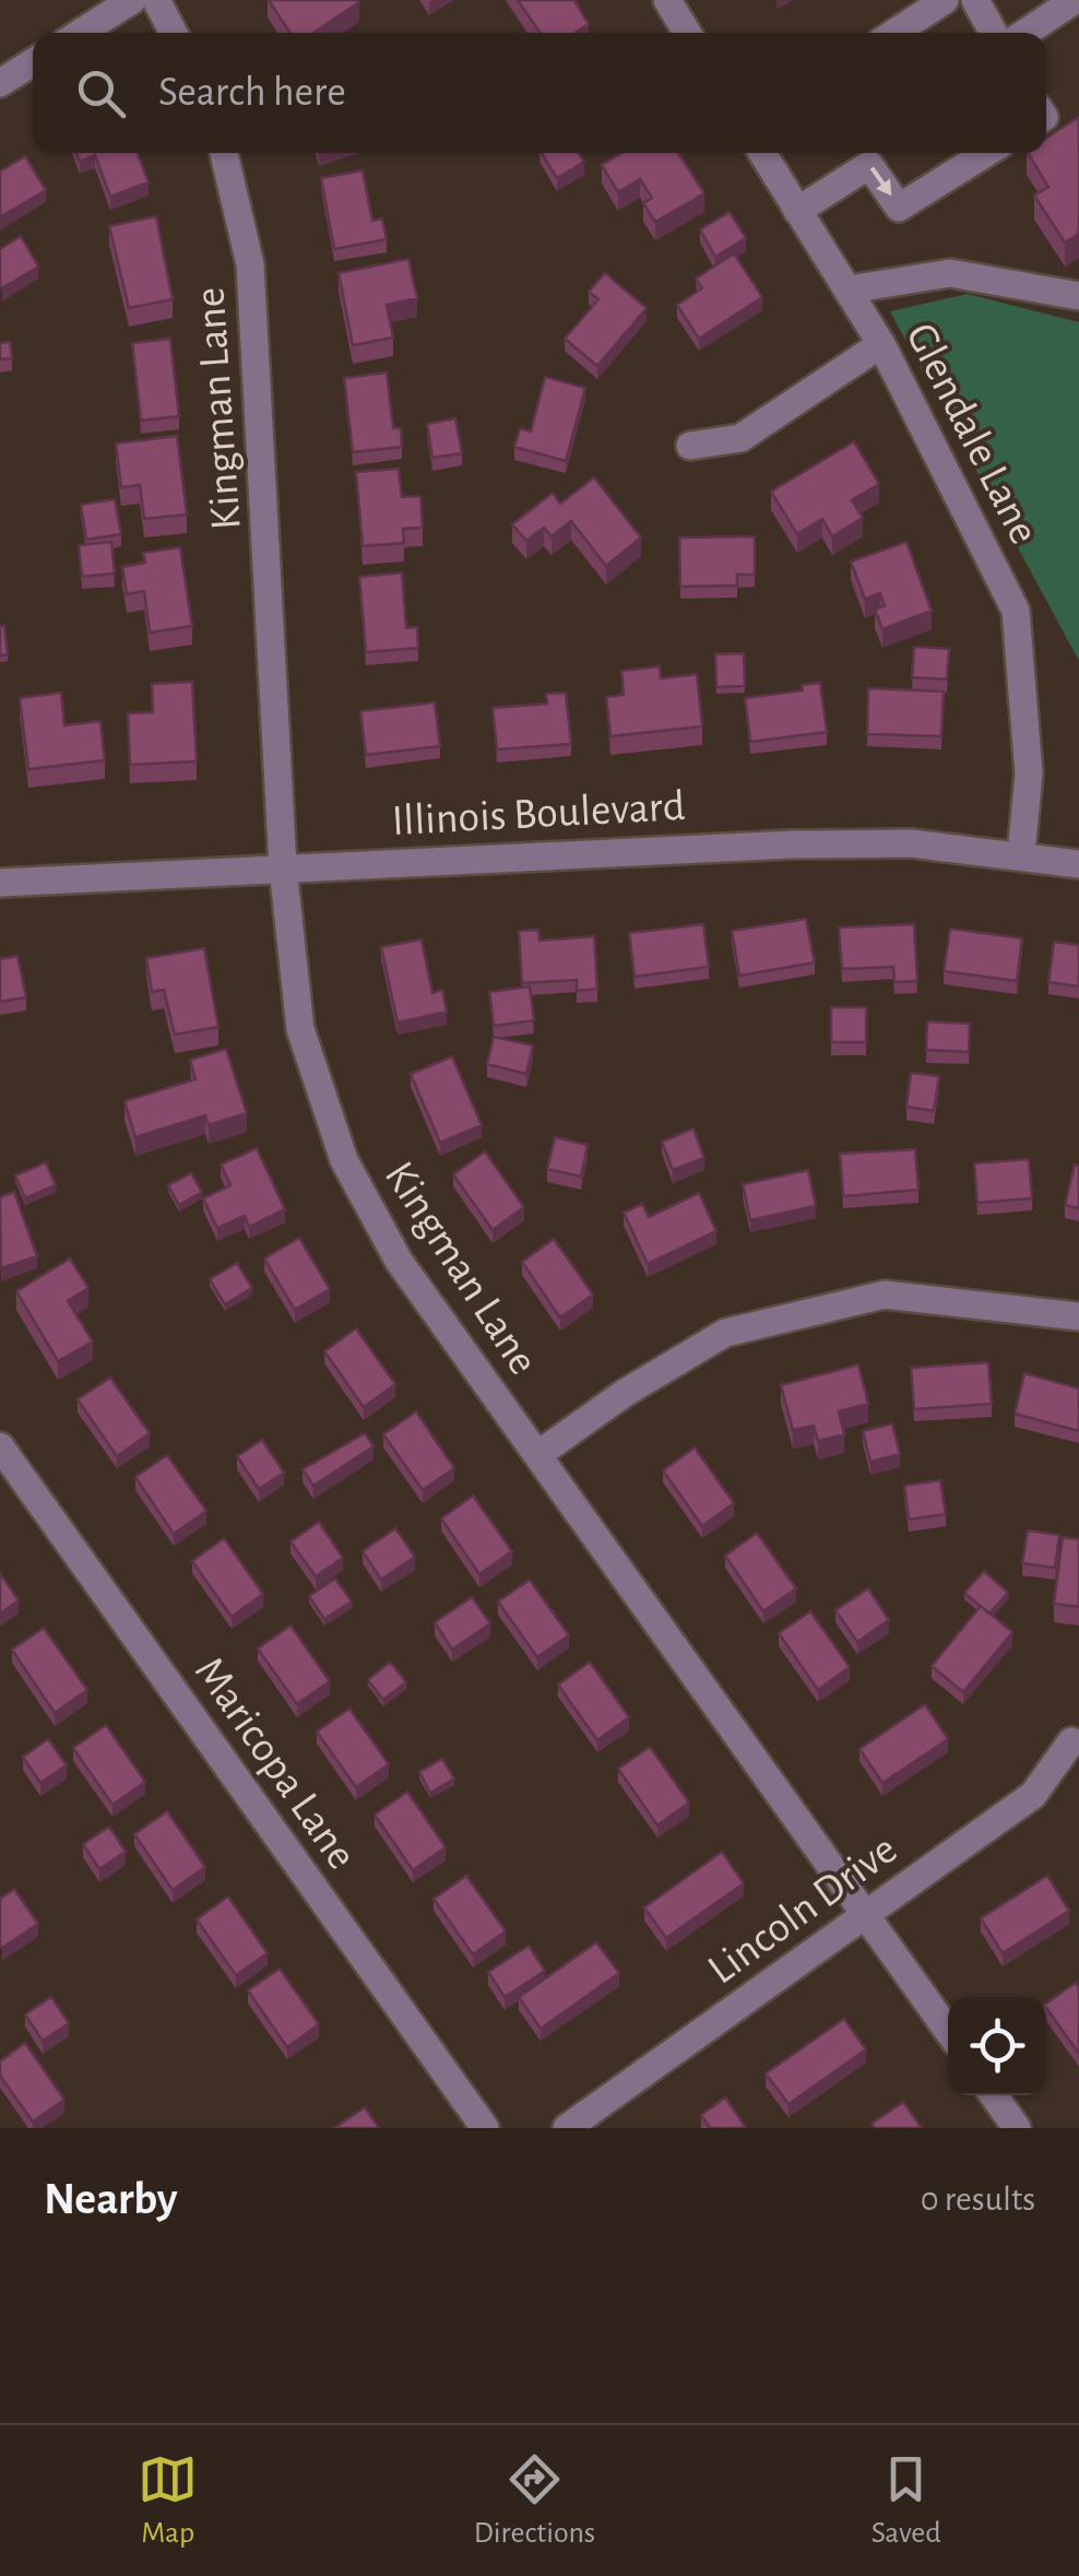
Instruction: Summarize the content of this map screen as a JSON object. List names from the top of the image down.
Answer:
{
  "streets": {
    "street": [
      "Kingman Lane",
      "Glendale Lane",
      "Illinois Boulevard",
      "Maricopa Lane",
      "Lincoln Drive"
    ]
  },
  "crossings": [
    ["Kingman Lane", "Illinois Boulevard"],
    ["Kingman Lane", "Lincoln Drive"],
    ["Glendale Lane", "Illinois Boulevard"]
  ],
  "page": {
    "search": "Search here",
    "heading": ["Nearby", "0 results"],
    "nav": ["Map", "Directions", "Saved"]
  }
}
